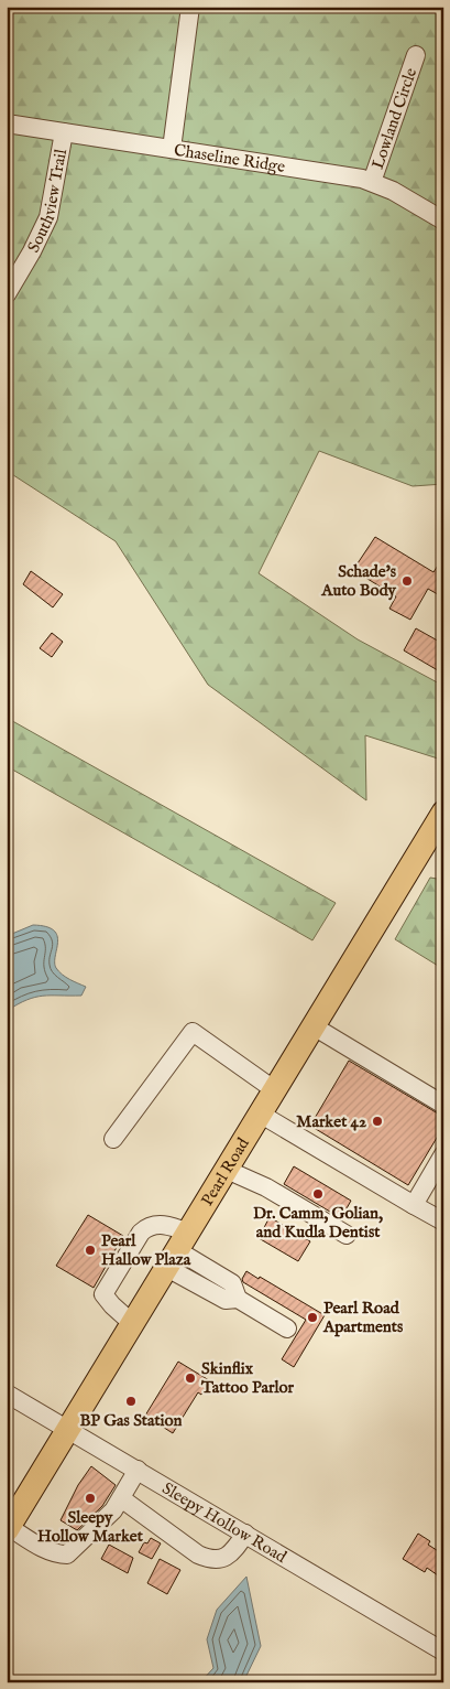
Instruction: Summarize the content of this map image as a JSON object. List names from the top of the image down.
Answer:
{
  "streets": {
    "main road": ["Pearl Road"],
    "street": [
      "Lowland Circle",
      "Chaseline Ridge",
      "Southview Trail",
      "Sleepy Hollow Road"
    ]
  },
  "crossings": [
    ["Lowland Circle", "Chaseline Ridge"],
    ["Chaseline Ridge", "Southview Trail"],
    ["Pearl Road", "Sleepy Hollow Road"]
  ],
  "places": [
    "Schade's Auto Body",
    "Market 42",
    "Dr. Camm, Golian, and Kudla Dentist",
    "Pearl Hallow Plaza",
    "Pearl Road Apartments",
    "Skinflix Tattoo Parlor",
    "BP Gas Station",
    "Sleepy Hollow Market"
  ]
}
